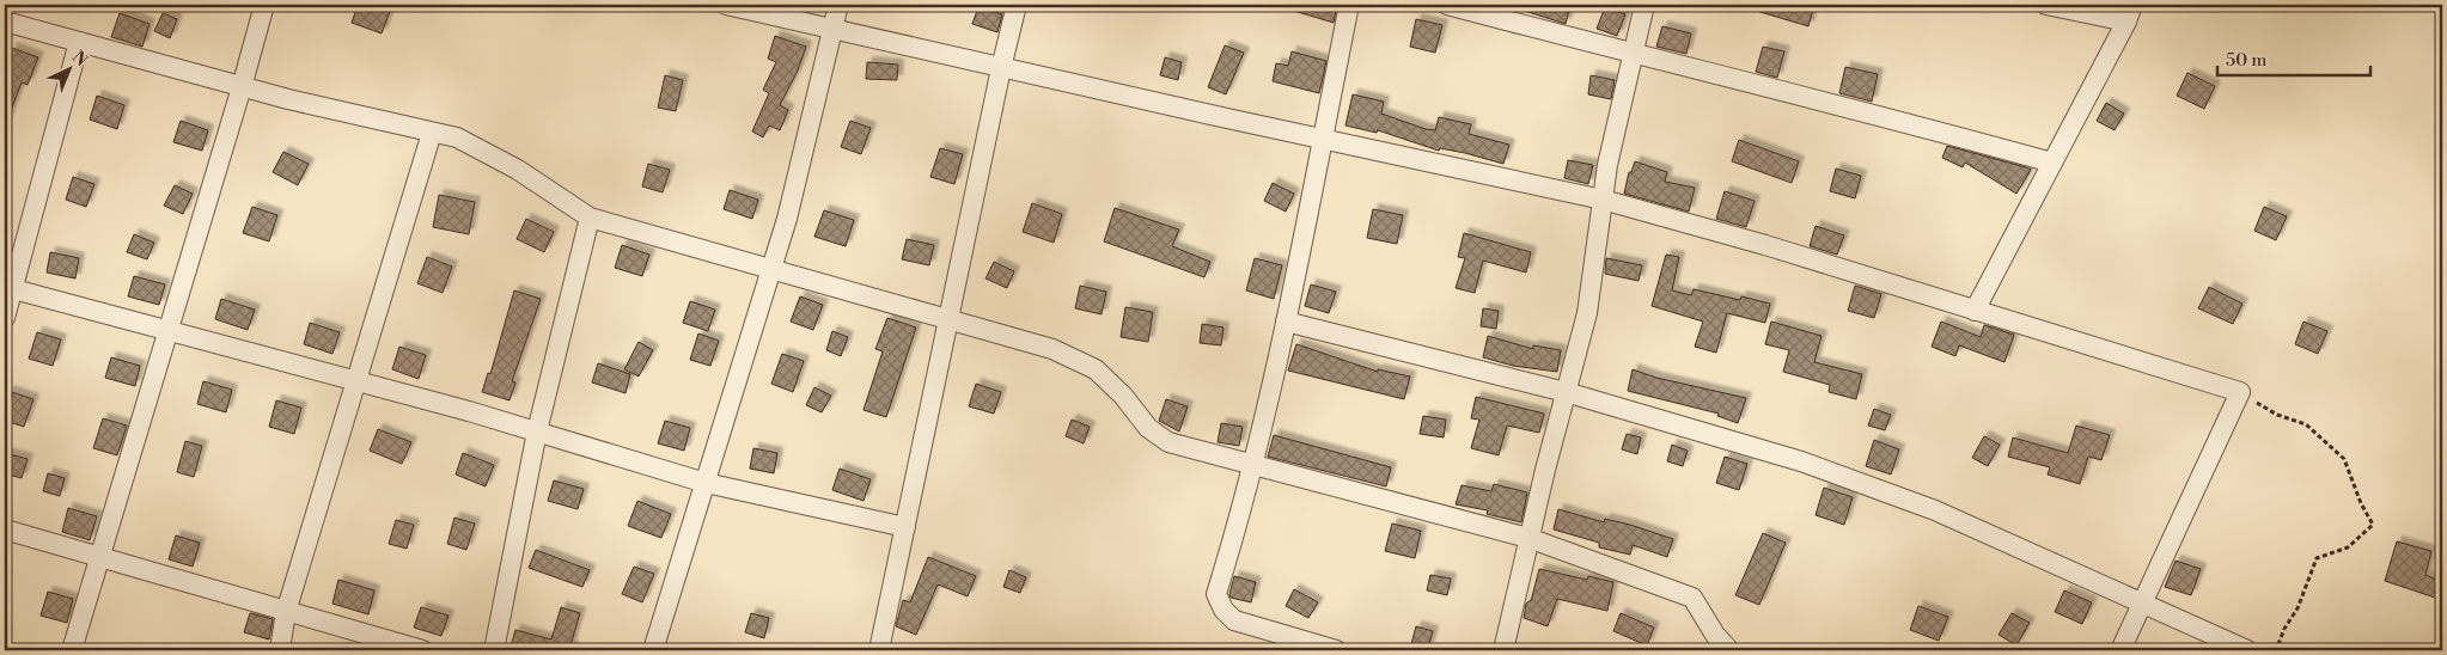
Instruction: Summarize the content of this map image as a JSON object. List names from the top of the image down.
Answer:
{
  "scale_bar": "50 m",
  "north": "top right"
}
